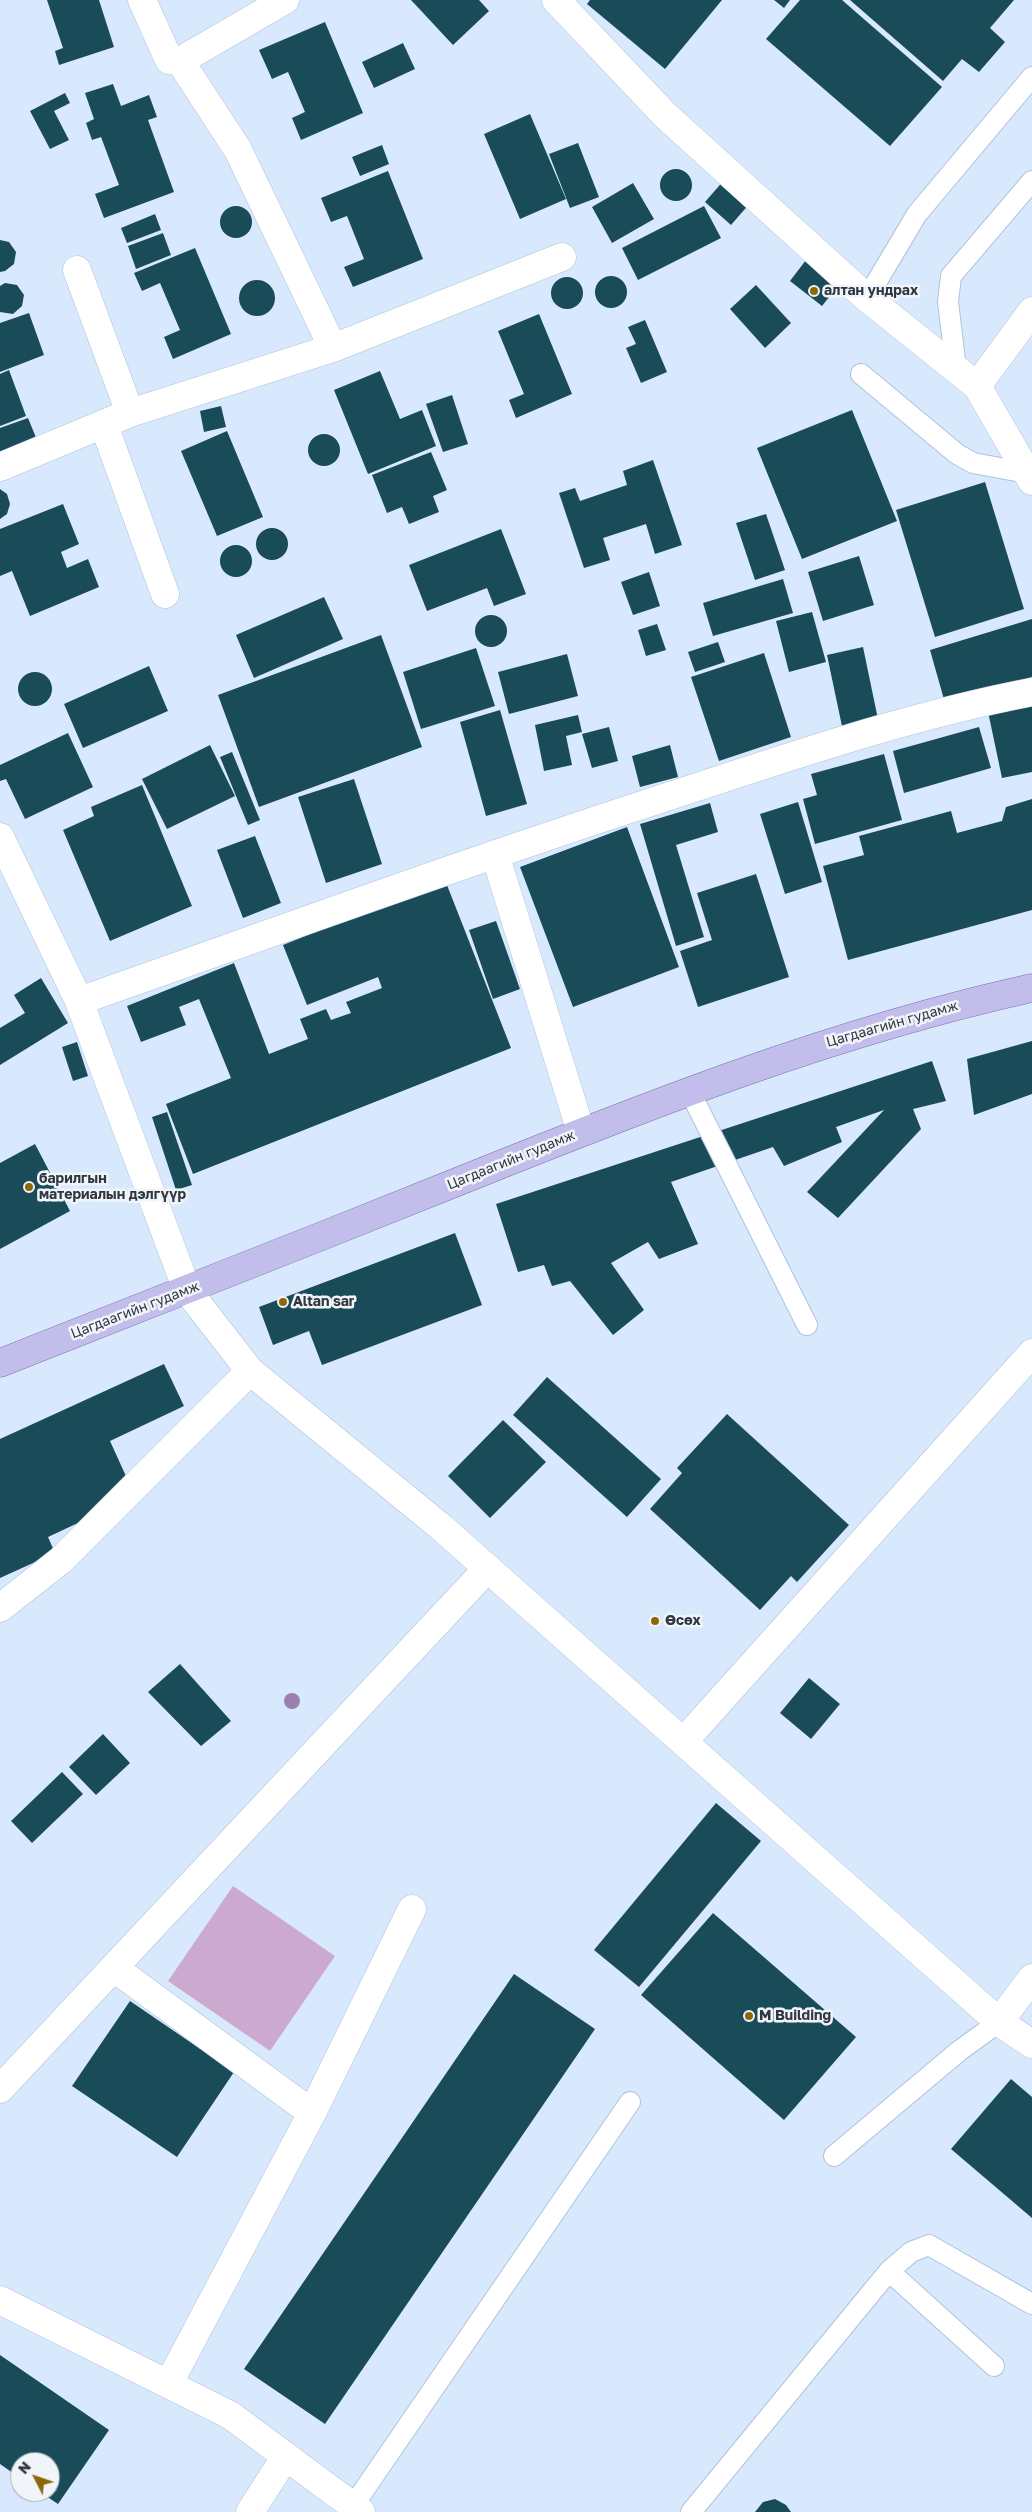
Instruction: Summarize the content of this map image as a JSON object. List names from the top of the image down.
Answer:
{
  "streets": {
    "main road": ["Цагдаагийн гудамж"]
  },
  "places": [
    "алтан ундрах",
    "барилгын материалын дэлгүүр",
    "Altan sar",
    "Өсөх",
    "M Building"
  ],
  "north": "top left"
}
